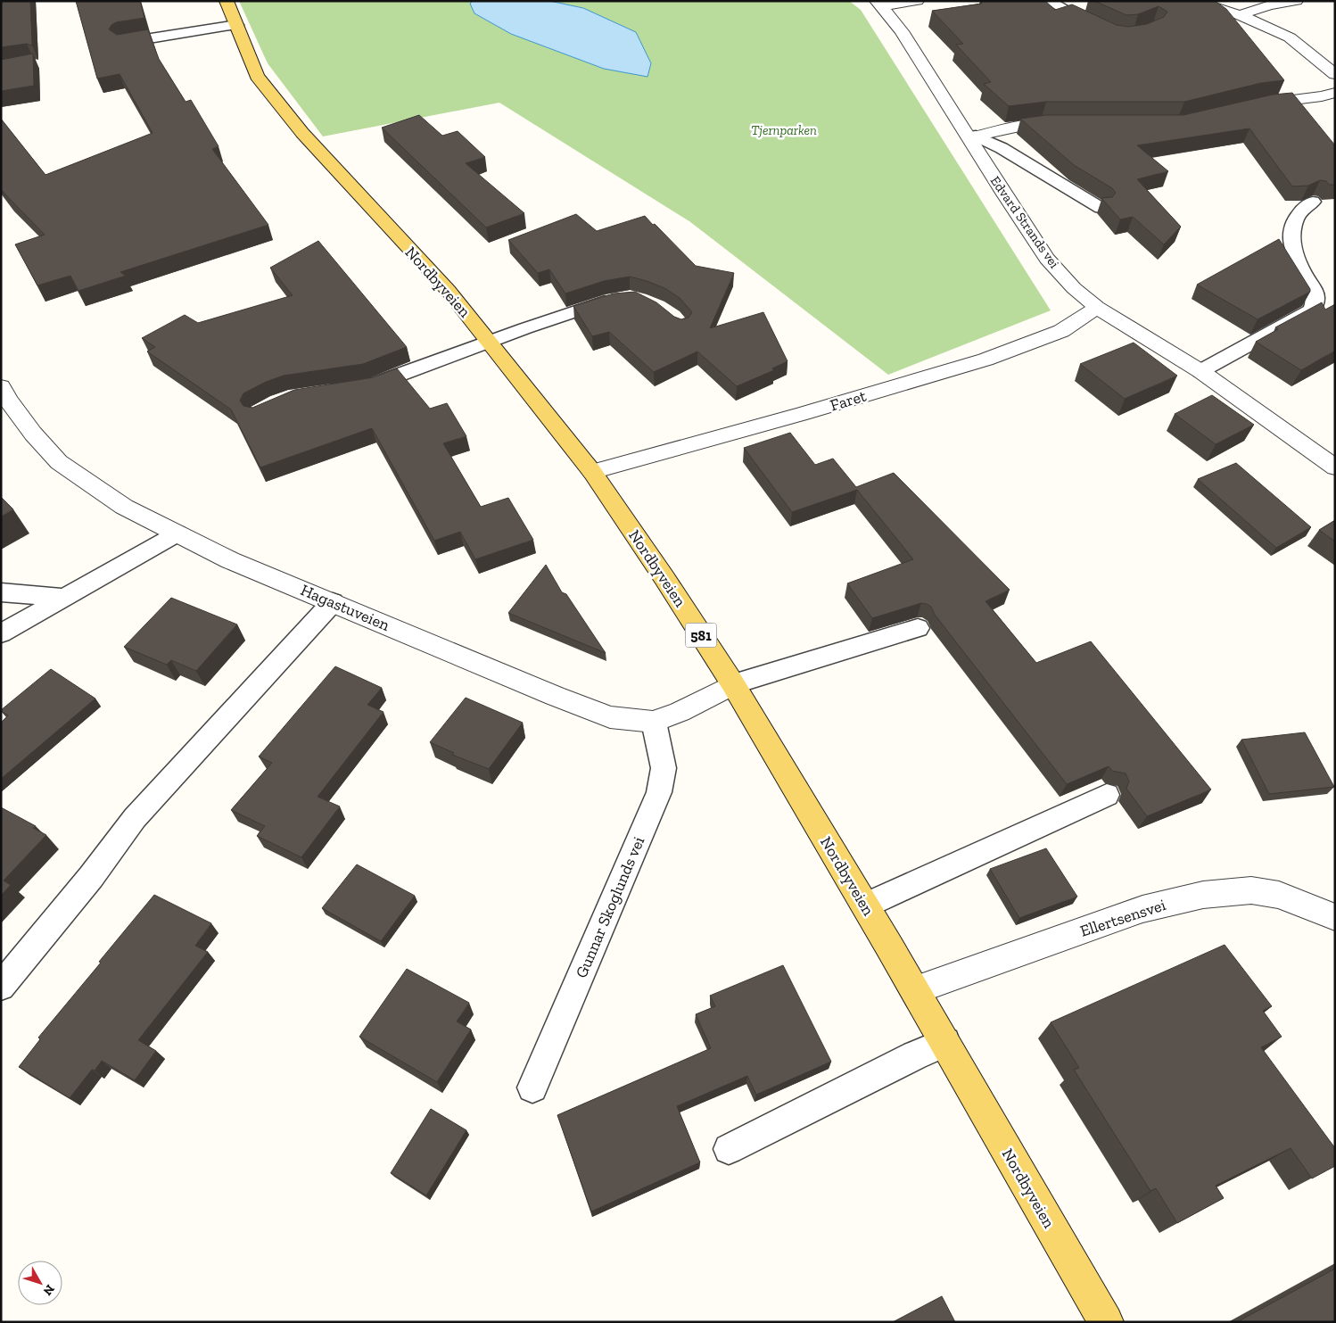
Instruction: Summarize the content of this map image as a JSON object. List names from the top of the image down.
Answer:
{
  "streets": {
    "main road": ["Nordbyveien", "581"],
    "street": [
      "Edvard Strands vei",
      "Faret",
      "Hagastuveien",
      "Ellertsensvei"
    ],
    "lane": ["Gunnar Skoglunds vei"]
  },
  "crossings": [
    ["Edvard Strands vei", "Faret"],
    ["Nordbyveien", "Faret"],
    ["Nordbyveien", "Hagastuveien"],
    ["Nordbyveien", "Ellertsensvei"],
    ["Hagastuveien", "Gunnar Skoglunds vei"]
  ],
  "parks": ["Tjernparken"],
  "north": "bottom right"
}
